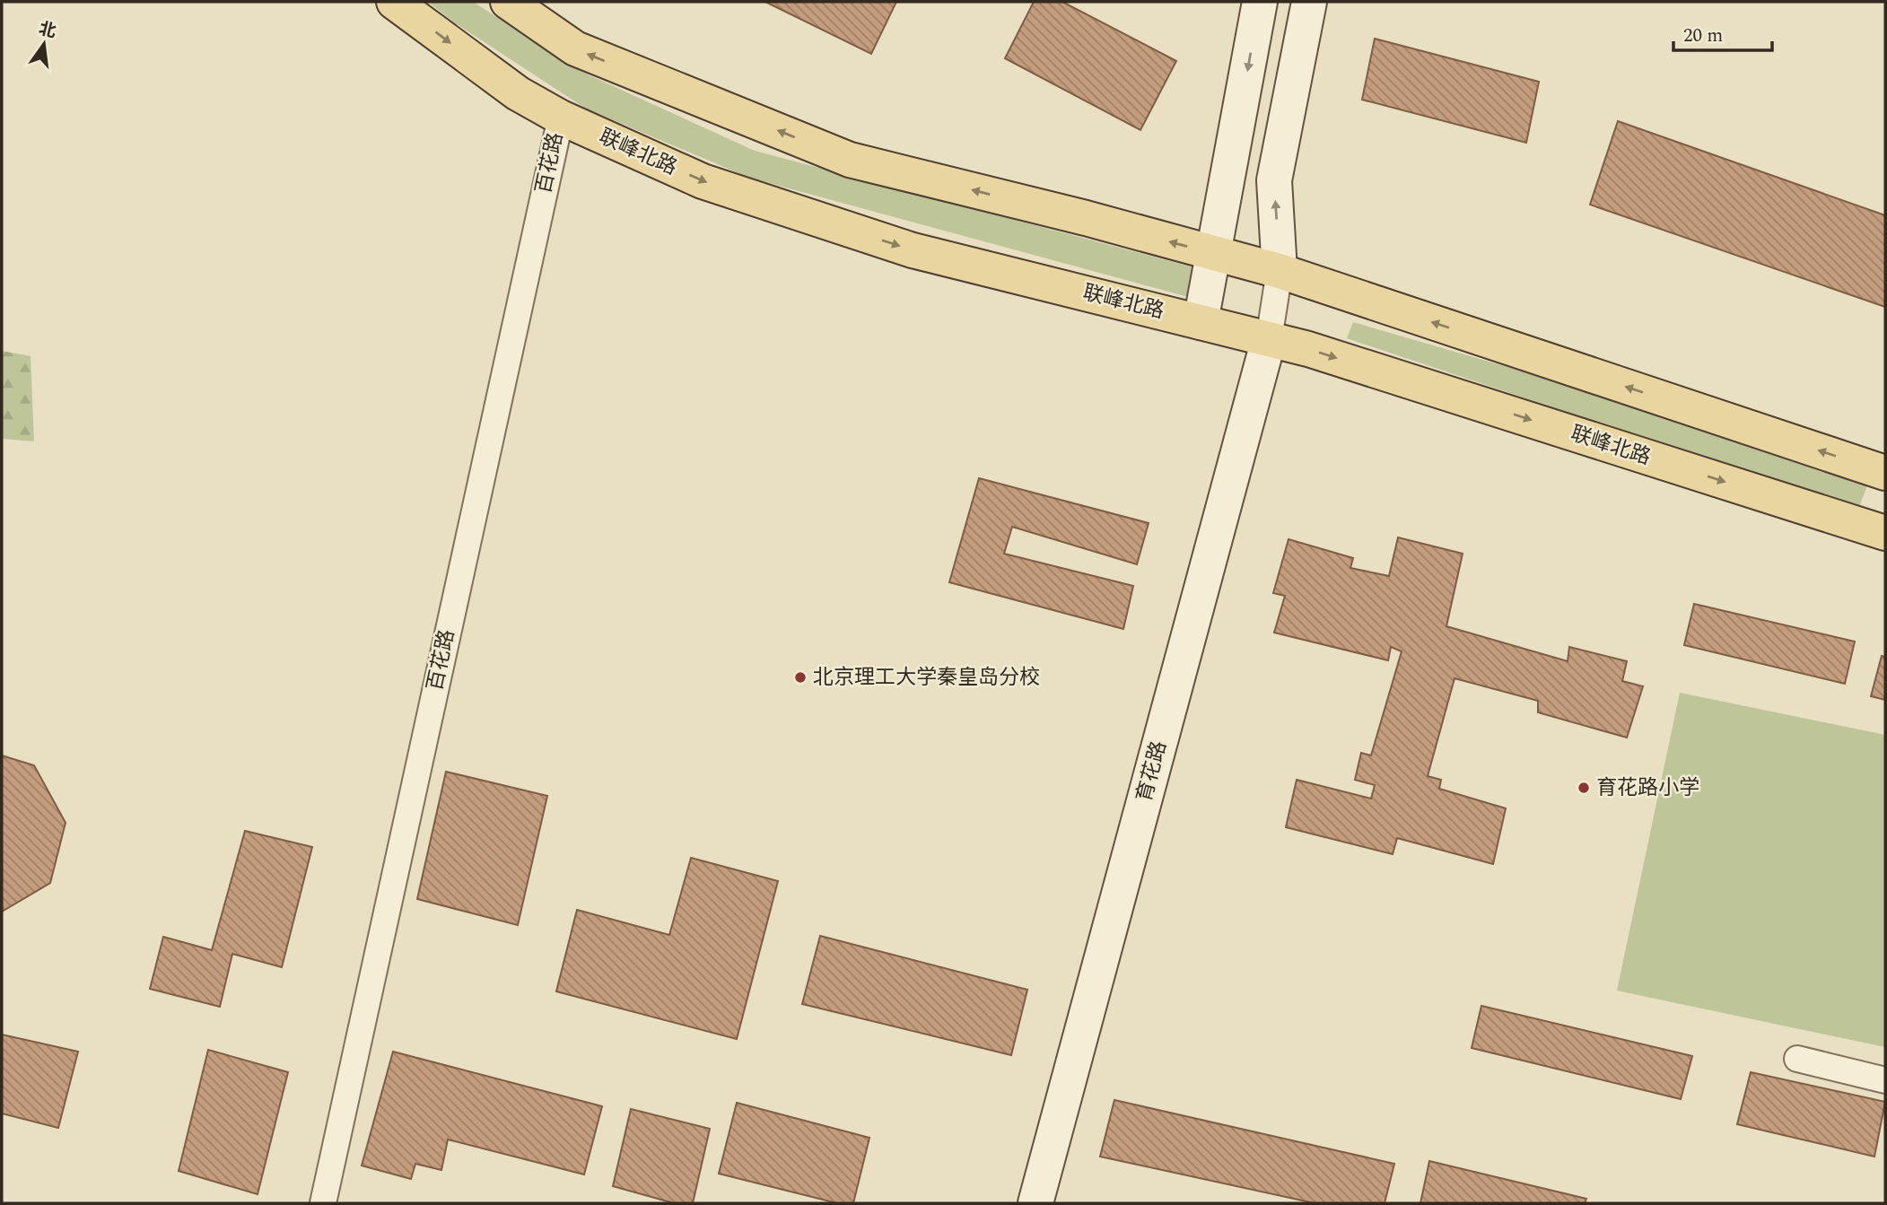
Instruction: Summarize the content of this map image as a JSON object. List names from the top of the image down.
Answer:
{
  "streets": {
    "main road": ["联峰北路"],
    "street": ["百花路", "育花路"]
  },
  "crossings": [
    ["联峰北路", "百花路"],
    ["联峰北路", "育花路"]
  ],
  "places": ["北京理工大学秦皇岛分校", "育花路小学"],
  "scale_bar": "20 m",
  "north": "top"
}
